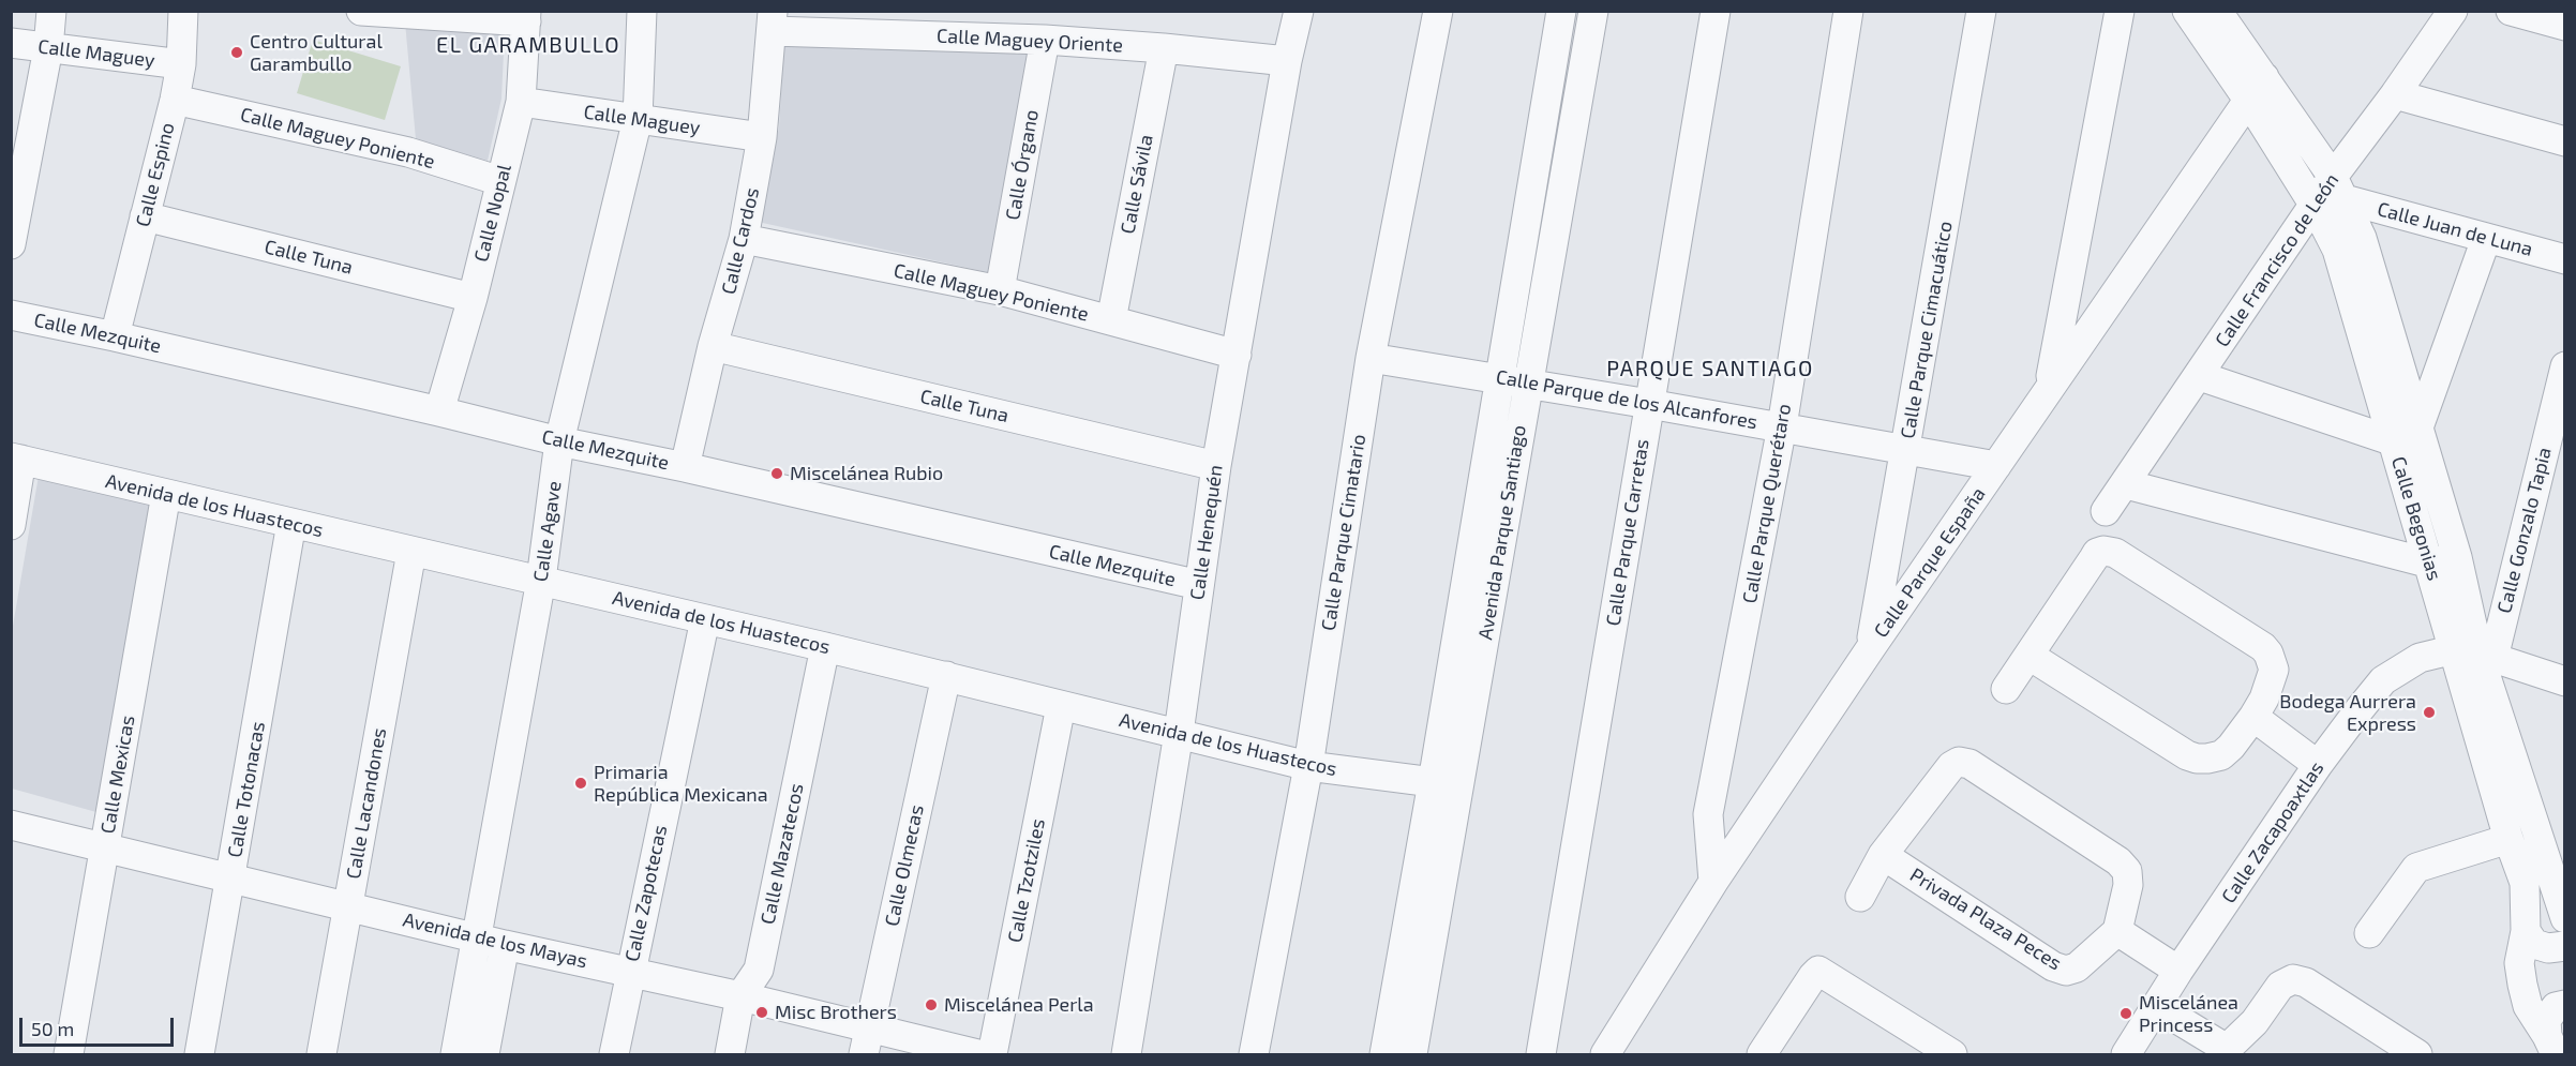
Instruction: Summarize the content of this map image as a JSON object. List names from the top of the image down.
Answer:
{
  "streets": {
    "street": [
      "Calle Maguey Oriente",
      "Calle Maguey",
      "Calle Maguey Poniente",
      "Calle Órgano",
      "Calle Espino",
      "Calle Sávila",
      "Calle Nopal",
      "Calle Juan de Luna",
      "Calle Cardos",
      "Calle Tuna",
      "Calle Francisco de León",
      "Calle Parque Cimacuático",
      "Calle Mezquite",
      "Calle Parque de los Alcanfores",
      "Calle Parque Querétaro",
      "Avenida de los Huastecos",
      "Calle Begonias",
      "Calle Gonzalo Tapia",
      "Calle Agave",
      "Calle Henequén",
      "Calle Parque Cimatario",
      "Avenida Parque Santiago",
      "Calle Parque Carretas",
      "Calle Parque España",
      "Calle Mexicas",
      "Calle Totonacas",
      "Calle Lacandones",
      "Calle Zacapoaxtlas",
      "Calle Mazatecos",
      "Calle Olmecas",
      "Calle Tzotziles",
      "Calle Zapotecas",
      "Privada Plaza Peces",
      "Avenida de los Mayas"
    ]
  },
  "crossings": [
    ["Calle Maguey Oriente", "Calle Órgano"],
    ["Calle Maguey Oriente", "Calle Sávila"],
    ["Calle Maguey Oriente", "Calle Cardos"],
    ["Calle Maguey Oriente", "Calle Henequén"],
    ["Calle Maguey", "Calle Espino"],
    ["Calle Maguey", "Calle Nopal"],
    ["Calle Maguey", "Calle Cardos"],
    ["Calle Maguey", "Calle Agave"],
    ["Calle Maguey Poniente", "Calle Órgano"],
    ["Calle Maguey Poniente", "Calle Espino"],
    ["Calle Maguey Poniente", "Calle Sávila"],
    ["Calle Maguey Poniente", "Calle Nopal"],
    ["Calle Maguey Poniente", "Calle Cardos"],
    ["Calle Maguey Poniente", "Calle Henequén"],
    ["Calle Espino", "Calle Tuna"],
    ["Calle Espino", "Calle Mezquite"],
    ["Calle Nopal", "Calle Tuna"],
    ["Calle Nopal", "Calle Mezquite"],
    ["Calle Juan de Luna", "Calle Francisco de León"],
    ["Calle Juan de Luna", "Calle Begonias"],
    ["Calle Cardos", "Calle Tuna"],
    ["Calle Cardos", "Calle Mezquite"],
    ["Calle Tuna", "Calle Henequén"],
    ["Calle Francisco de León", "Calle Begonias"],
    ["Calle Parque Cimacuático", "Calle Parque de los Alcanfores"],
    ["Calle Parque Cimacuático", "Calle Parque España"],
    ["Calle Mezquite", "Calle Agave"],
    ["Calle Mezquite", "Calle Henequén"],
    ["Calle Parque de los Alcanfores", "Calle Parque Querétaro"],
    ["Calle Parque de los Alcanfores", "Calle Parque Cimatario"],
    ["Calle Parque de los Alcanfores", "Avenida Parque Santiago"],
    ["Calle Parque de los Alcanfores", "Calle Parque Carretas"],
    ["Calle Parque de los Alcanfores", "Calle Parque España"],
    ["Calle Parque Querétaro", "Calle Parque España"],
    ["Avenida de los Huastecos", "Calle Agave"],
    ["Avenida de los Huastecos", "Calle Henequén"],
    ["Avenida de los Huastecos", "Calle Parque Cimatario"],
    ["Avenida de los Huastecos", "Avenida Parque Santiago"],
    ["Avenida de los Huastecos", "Calle Mexicas"],
    ["Avenida de los Huastecos", "Calle Totonacas"],
    ["Avenida de los Huastecos", "Calle Lacandones"],
    ["Avenida de los Huastecos", "Calle Mazatecos"],
    ["Avenida de los Huastecos", "Calle Olmecas"],
    ["Avenida de los Huastecos", "Calle Tzotziles"],
    ["Avenida de los Huastecos", "Calle Zapotecas"],
    ["Calle Begonias", "Calle Gonzalo Tapia"],
    ["Calle Begonias", "Calle Parque España"],
    ["Calle Begonias", "Calle Zacapoaxtlas"],
    ["Calle Gonzalo Tapia", "Calle Zacapoaxtlas"],
    ["Calle Agave", "Avenida de los Mayas"],
    ["Calle Mexicas", "Avenida de los Mayas"],
    ["Calle Totonacas", "Avenida de los Mayas"],
    ["Calle Lacandones", "Avenida de los Mayas"],
    ["Calle Mazatecos", "Avenida de los Mayas"],
    ["Calle Olmecas", "Avenida de los Mayas"],
    ["Calle Zapotecas", "Avenida de los Mayas"]
  ],
  "districts": ["EL GARAMBULLO", "PARQUE SANTIAGO"],
  "places": [
    "Centro Cultural Garambullo",
    "Miscelánea Rubio",
    "Bodega Aurrera Express",
    "Primaria República Mexicana",
    "Miscelánea Perla",
    "Misc Brothers",
    "Miscelánea Princess"
  ],
  "scale_bar": "50 m"
}
